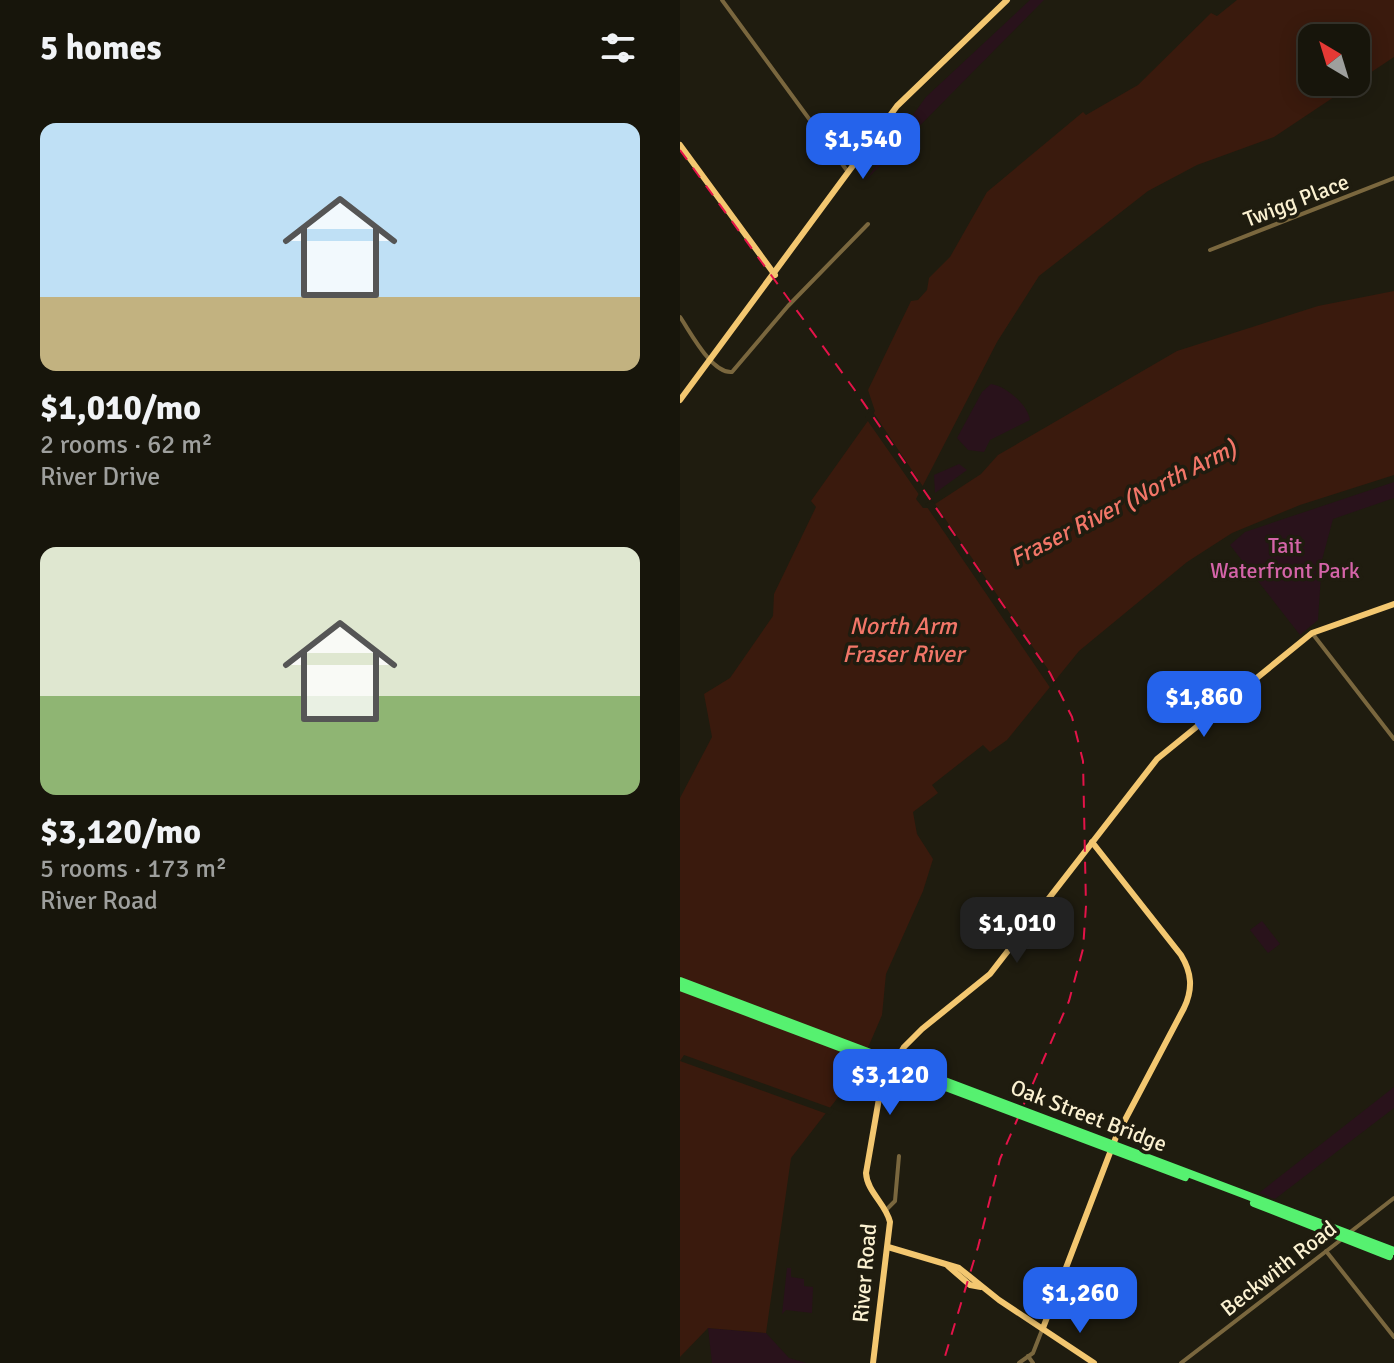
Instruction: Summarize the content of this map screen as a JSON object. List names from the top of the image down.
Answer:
{
  "streets": {
    "highway": ["Oak Street Bridge"],
    "street": ["Twigg Place", "Beckwith Road", "River Road"]
  },
  "water": ["Fraser River (North Arm)", "North Arm Fraser River"],
  "parks": ["Tait Waterfront Park"],
  "north": "top left",
  "page": {
    "heading": "5 homes",
    "list": [
      {
        "name": "$1,010/mo",
        "note": "2 rooms · 62 m² · River Drive"
      },
      {
        "name": "$3,120/mo",
        "note": "5 rooms · 173 m² · River Road"
      }
    ],
    "price": [
      "$1,540",
      "$1,860",
      "$1,010",
      "$3,120",
      "$1,260"
    ]
  }
}
